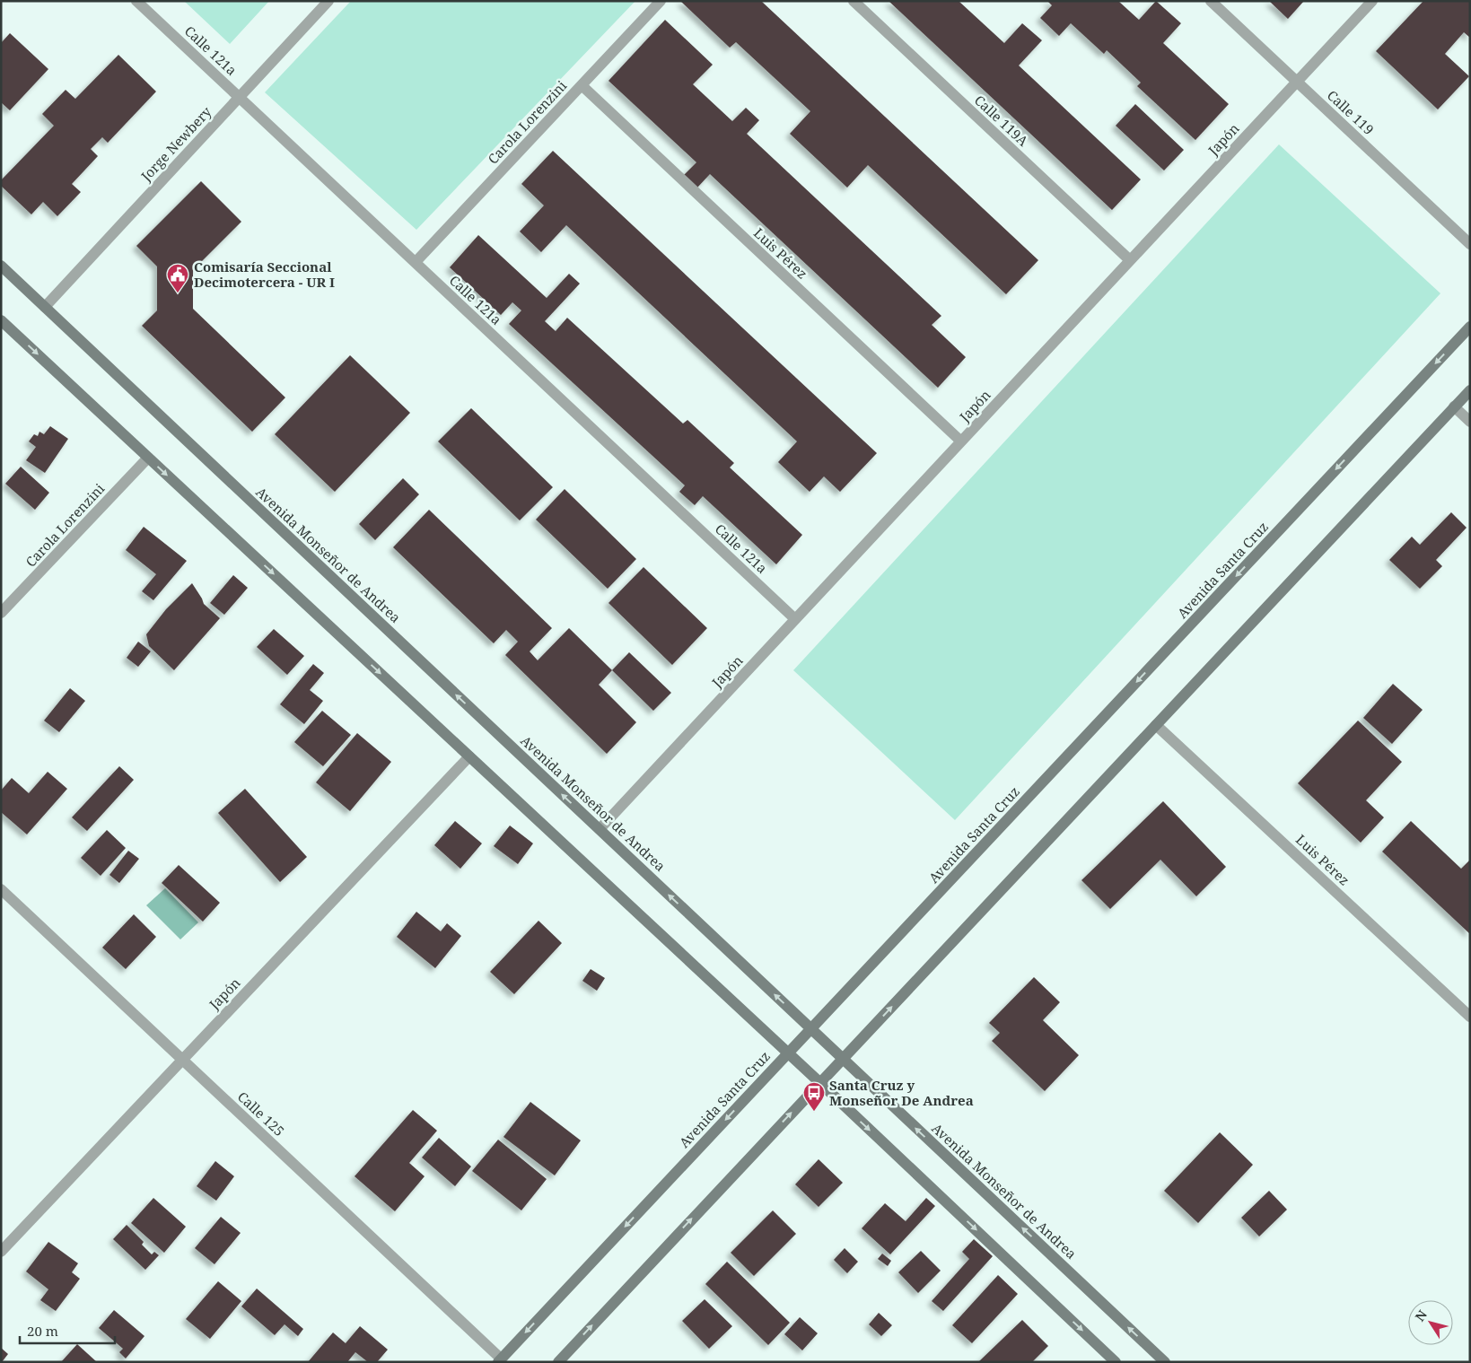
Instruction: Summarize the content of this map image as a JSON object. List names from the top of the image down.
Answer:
{
  "streets": {
    "main road": ["Avenida Monseñor de Andrea", "Avenida Santa Cruz"],
    "street": [
      "Calle 121a",
      "Calle 119",
      "Calle 119A",
      "Carola Lorenzini",
      "Japón",
      "Jorge Newbery",
      "Luis Pérez",
      "Calle 125"
    ]
  },
  "crossings": [
    ["Calle 121a", "Carola Lorenzini"],
    ["Calle 121a", "Japón"],
    ["Calle 121a", "Jorge Newbery"],
    ["Calle 119", "Japón"],
    ["Calle 119A", "Japón"],
    ["Carola Lorenzini", "Luis Pérez"],
    ["Japón", "Luis Pérez"],
    ["Japón", "Avenida Monseñor de Andrea"],
    ["Japón", "Calle 125"],
    ["Jorge Newbery", "Avenida Monseñor de Andrea"],
    ["Avenida Monseñor de Andrea", "Avenida Santa Cruz"],
    ["Avenida Santa Cruz", "Calle 125"]
  ],
  "places": {
    "public building": ["Comisaría Seccional Decimotercera - UR I"],
    "bus stop": ["Santa Cruz y Monseñor De Andrea"]
  },
  "scale_bar": "20 m",
  "north": "top left"
}
